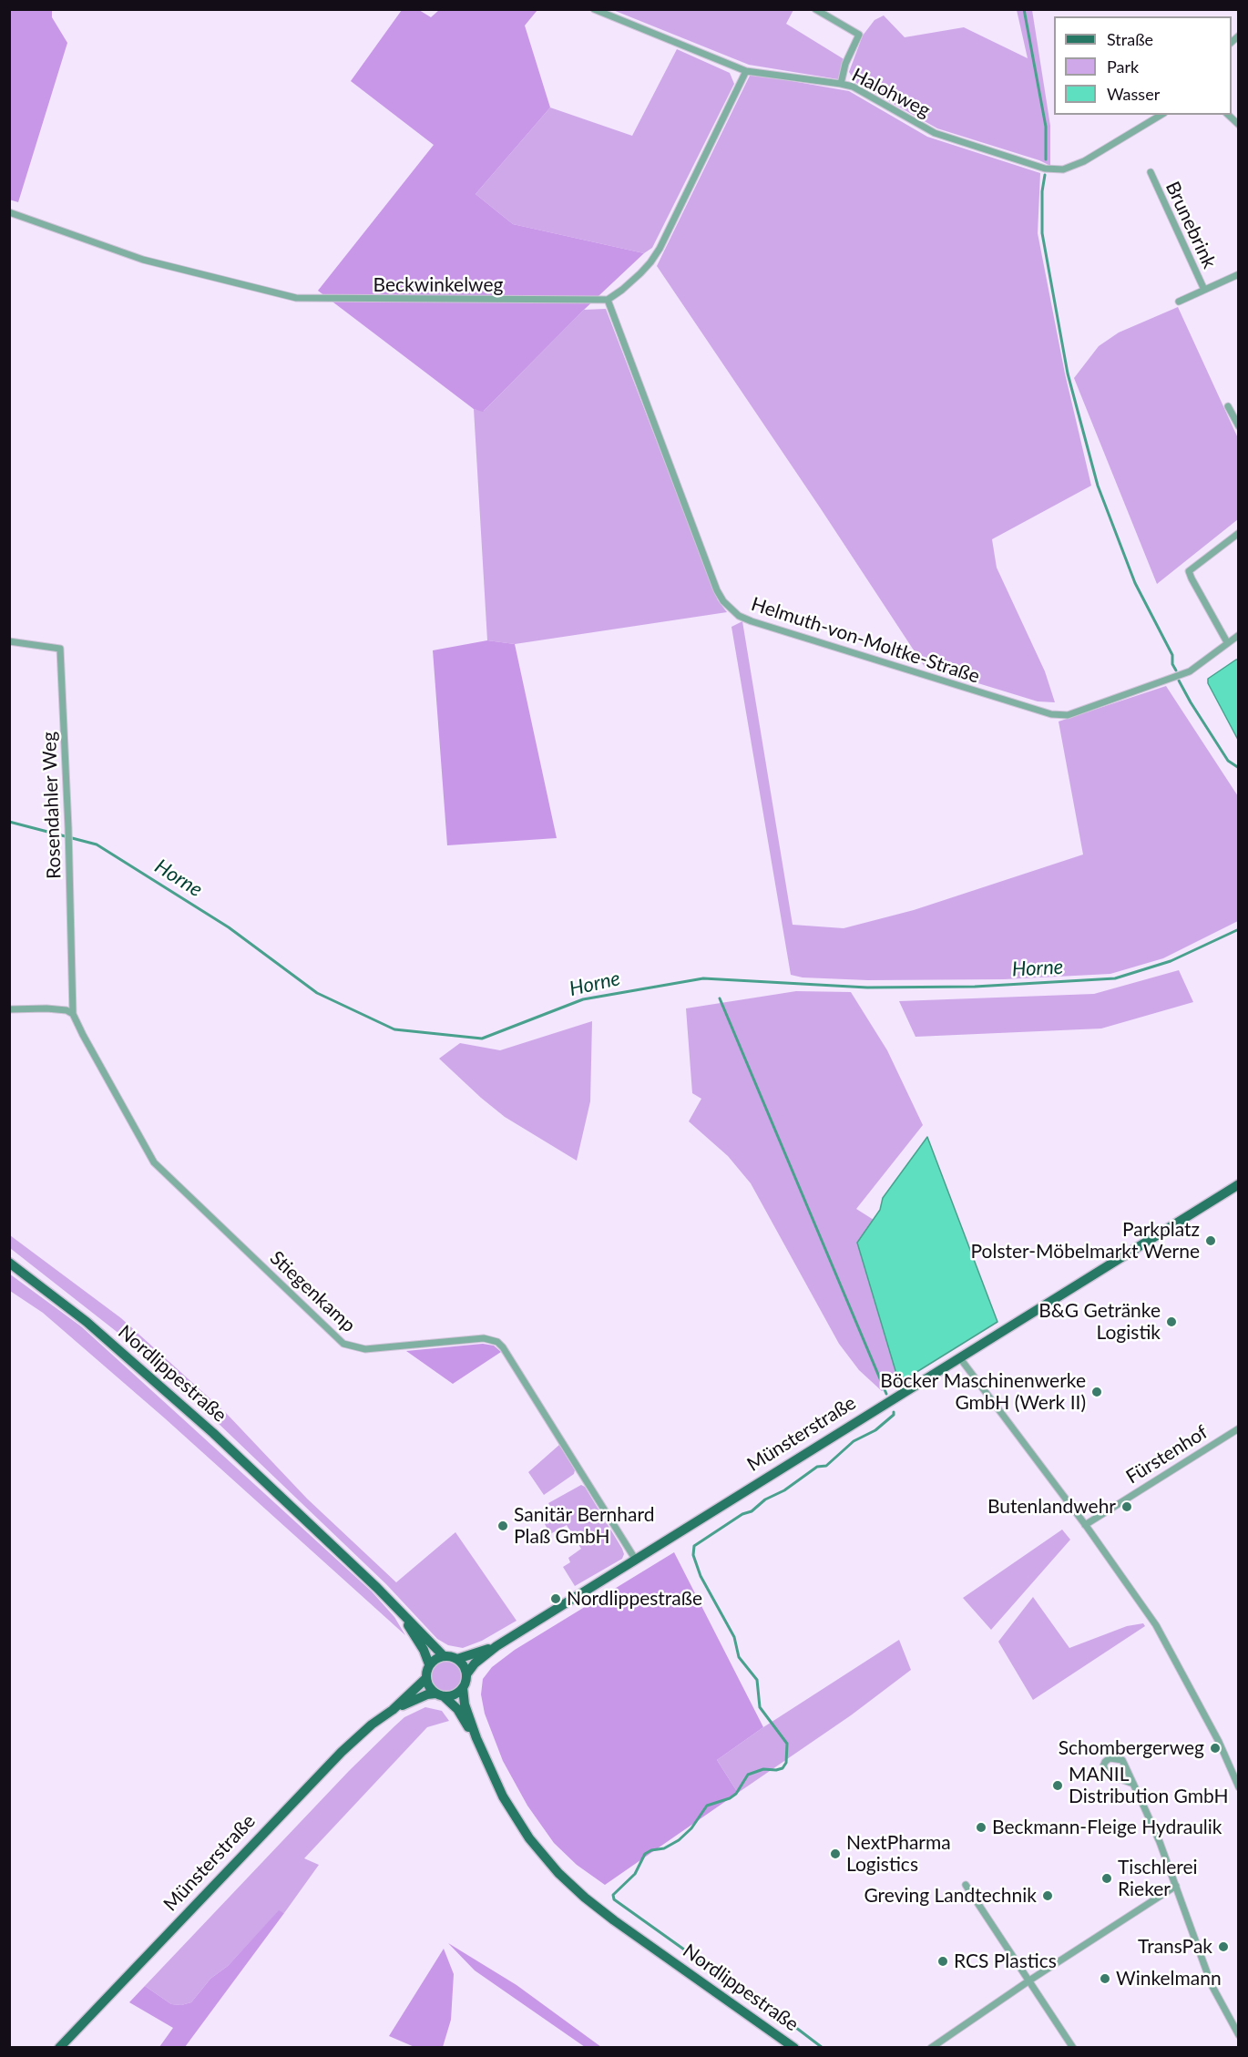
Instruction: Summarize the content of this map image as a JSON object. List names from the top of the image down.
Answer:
{
  "streets": {
    "main road": ["Nordlippestraße", "Münsterstraße"],
    "street": [
      "Halohweg",
      "Brunebrink",
      "Beckwinkelweg",
      "Helmuth-von-Moltke-Straße",
      "Rosendahler Weg",
      "Stiegenkamp",
      "Fürstenhof"
    ]
  },
  "crossings": [
    ["Beckwinkelweg", "Helmuth-von-Moltke-Straße"],
    ["Rosendahler Weg", "Stiegenkamp"],
    ["Stiegenkamp", "Münsterstraße"],
    ["Nordlippestraße", "Münsterstraße"]
  ],
  "water": ["Horne"],
  "places": [
    "Parkplatz Polster-Möbelmarkt Werne",
    "B&G Getränke Logistik",
    "Böcker Maschinenwerke GmbH (Werk II)",
    "Butenlandwehr",
    "Sanitär Bernhard Plaß GmbH",
    "Nordlippestraße",
    "Schombergerweg",
    "MANIL Distribution GmbH",
    "Beckmann-Fleige Hydraulik",
    "NextPharma Logistics",
    "Tischlerei Rieker",
    "Greving Landtechnik",
    "TransPak",
    "RCS Plastics",
    "Winkelmann"
  ],
  "legend": ["Straße", "Park", "Wasser"]
}
